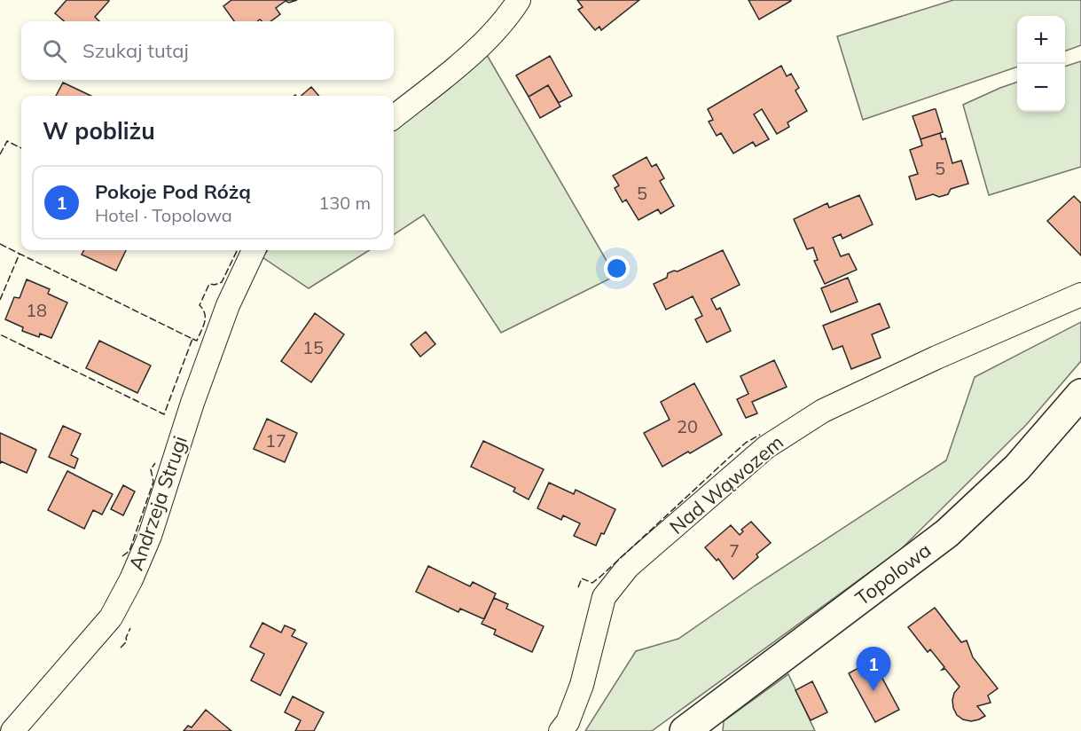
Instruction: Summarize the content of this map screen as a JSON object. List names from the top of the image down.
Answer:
{
  "streets": {
    "street": ["Nad Wąwozem", "Andrzeja Strugi", "Topolowa"]
  },
  "house_numbers": [
    "5",
    "5",
    "18",
    "15",
    "20",
    "17",
    "7"
  ],
  "page": {
    "map_buttons": ["+", "−"],
    "search": "Szukaj tutaj",
    "heading": "W pobliżu",
    "list": [
      {
        "mark": "1",
        "name": "Pokoje Pod Różą",
        "note": "Hotel · Topolowa",
        "value": "130 m"
      }
    ],
    "pins": "1"
  }
}
